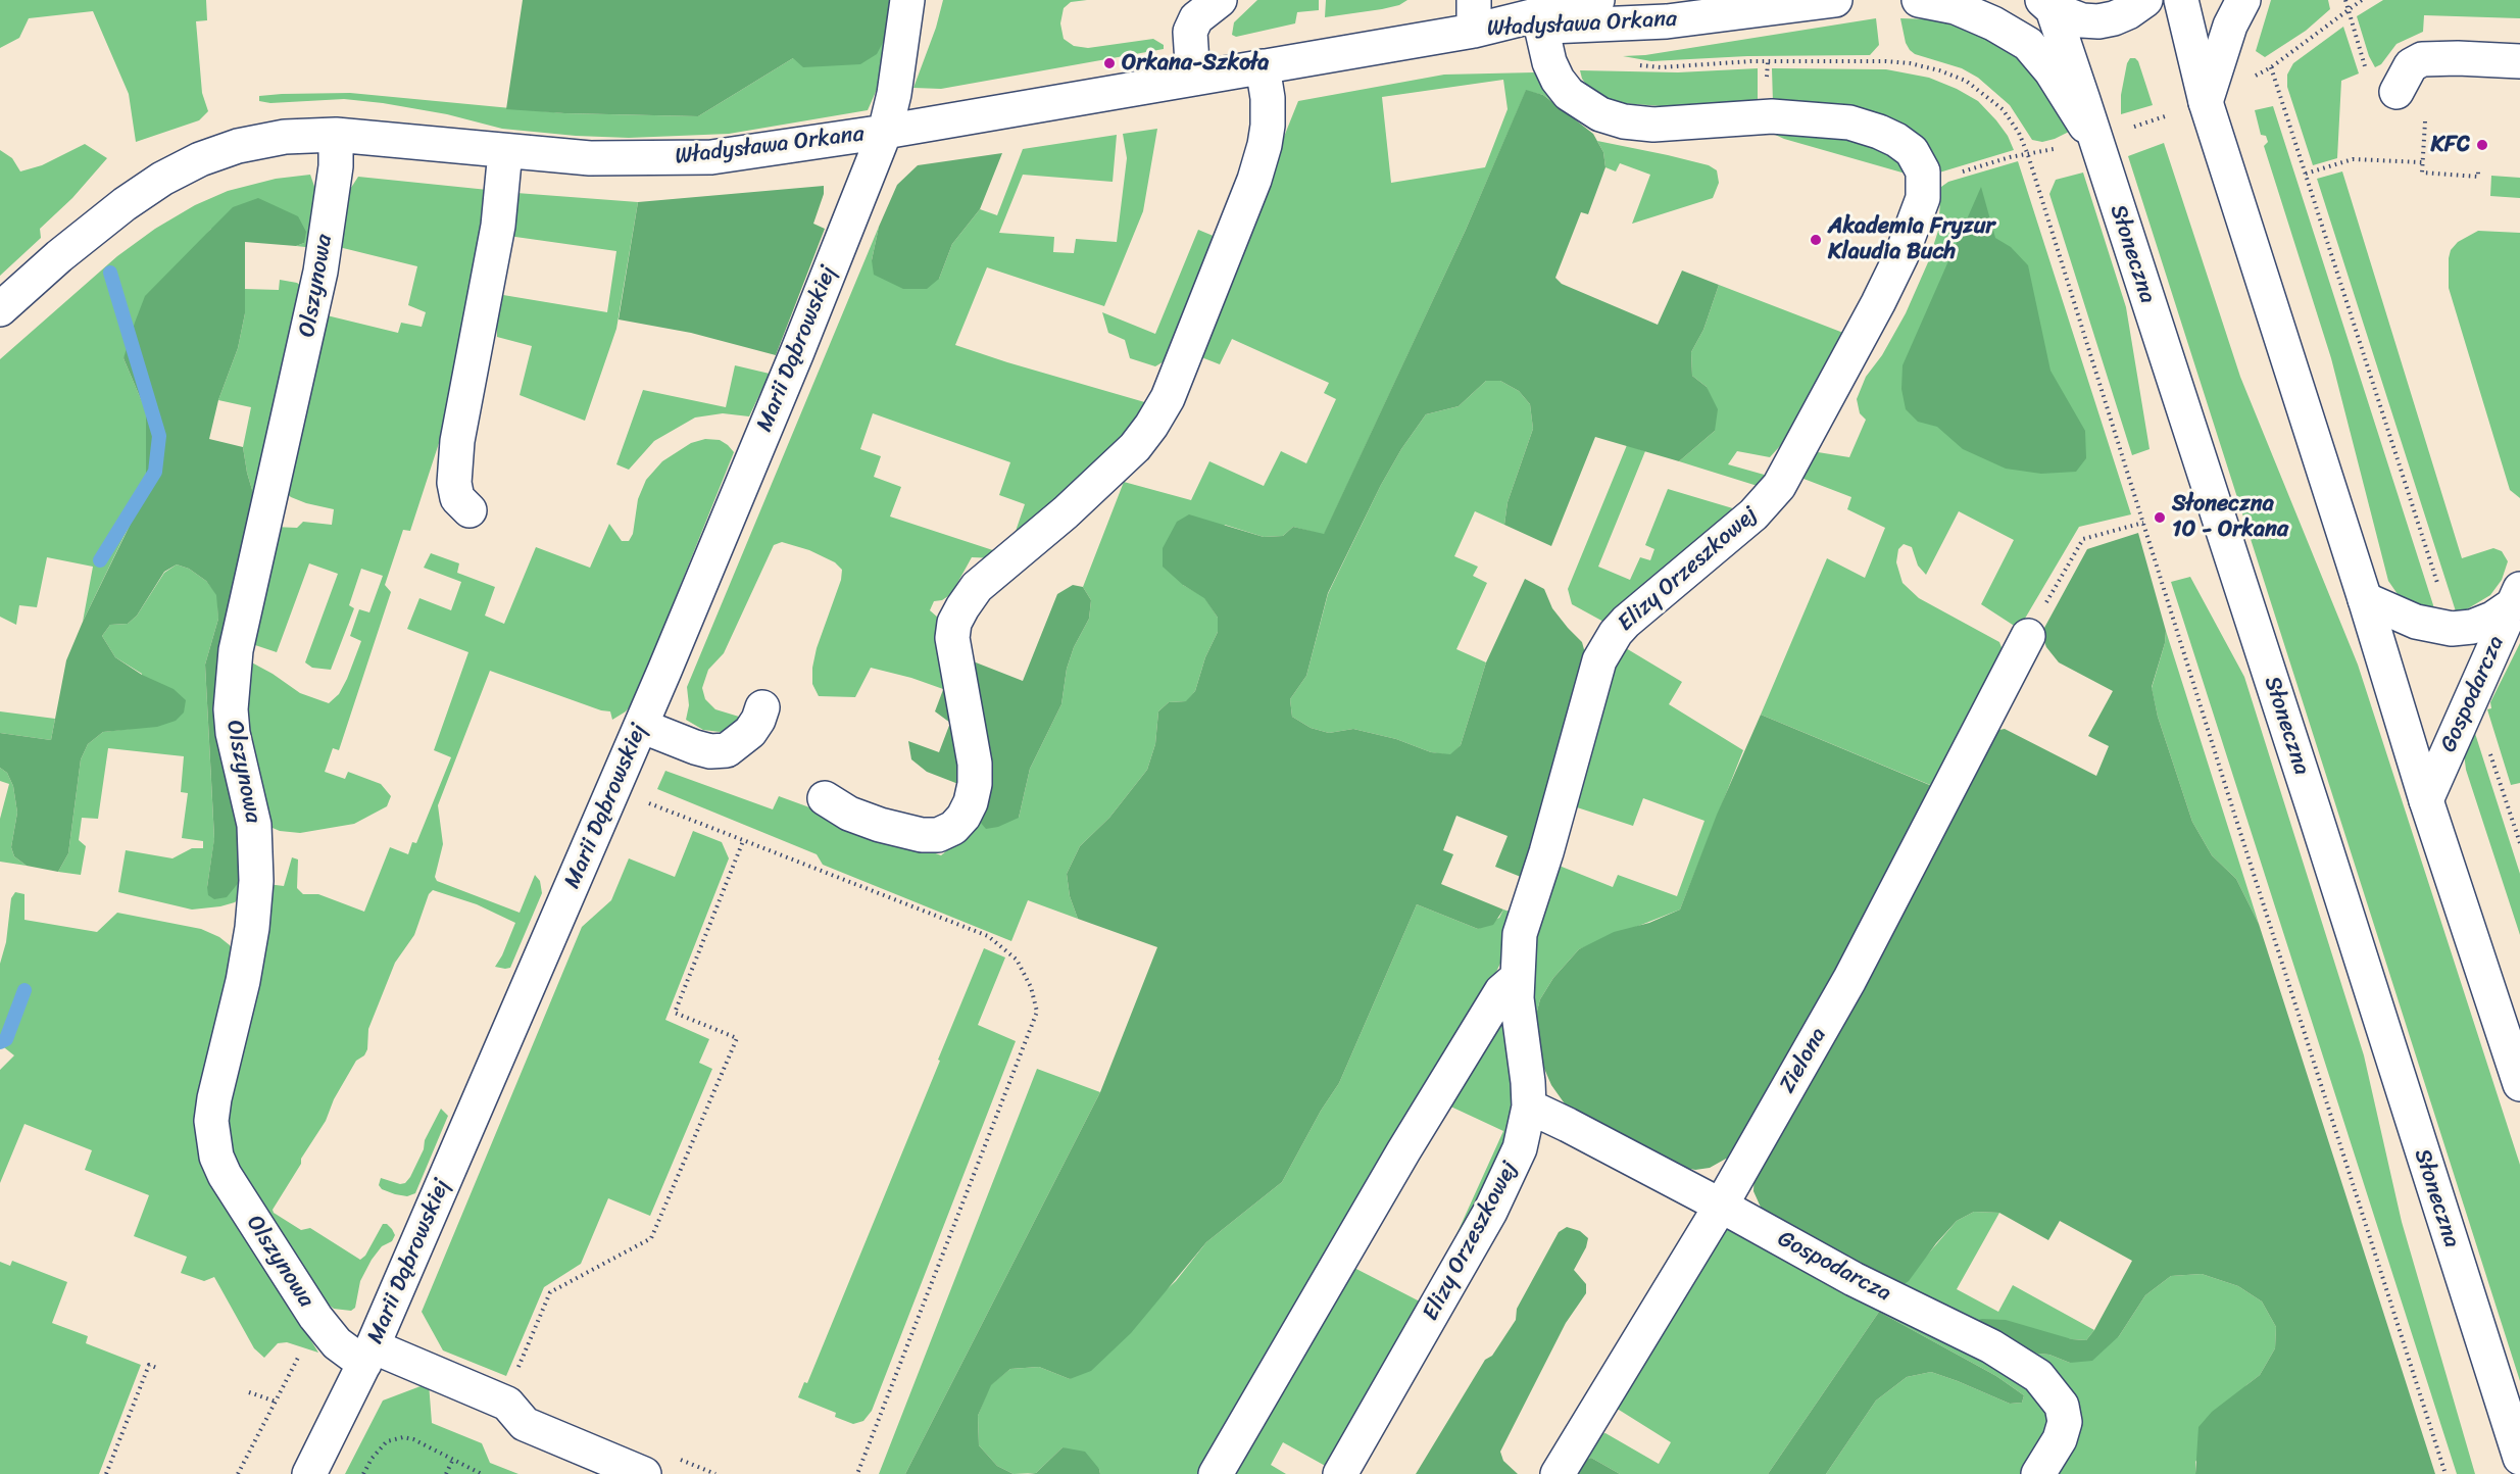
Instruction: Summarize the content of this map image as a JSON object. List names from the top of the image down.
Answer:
{
  "streets": {
    "street": [
      "Władysława Orkana",
      "Słoneczna",
      "Olszynowa",
      "Marii Dąbrowskiej",
      "Elizy Orzeszkowej",
      "Gospodarcza",
      "Zielona"
    ]
  },
  "crossings": [
    ["Władysława Orkana", "Olszynowa"],
    ["Władysława Orkana", "Marii Dąbrowskiej"],
    ["Władysława Orkana", "Elizy Orzeszkowej"],
    ["Olszynowa", "Marii Dąbrowskiej"],
    ["Elizy Orzeszkowej", "Gospodarcza"],
    ["Gospodarcza", "Zielona"]
  ],
  "places": [
    "Orkana-Szkoła",
    "KFC",
    "Akademia Fryzur Klaudia Buch",
    "Słoneczna 10 - Orkana"
  ]
}
